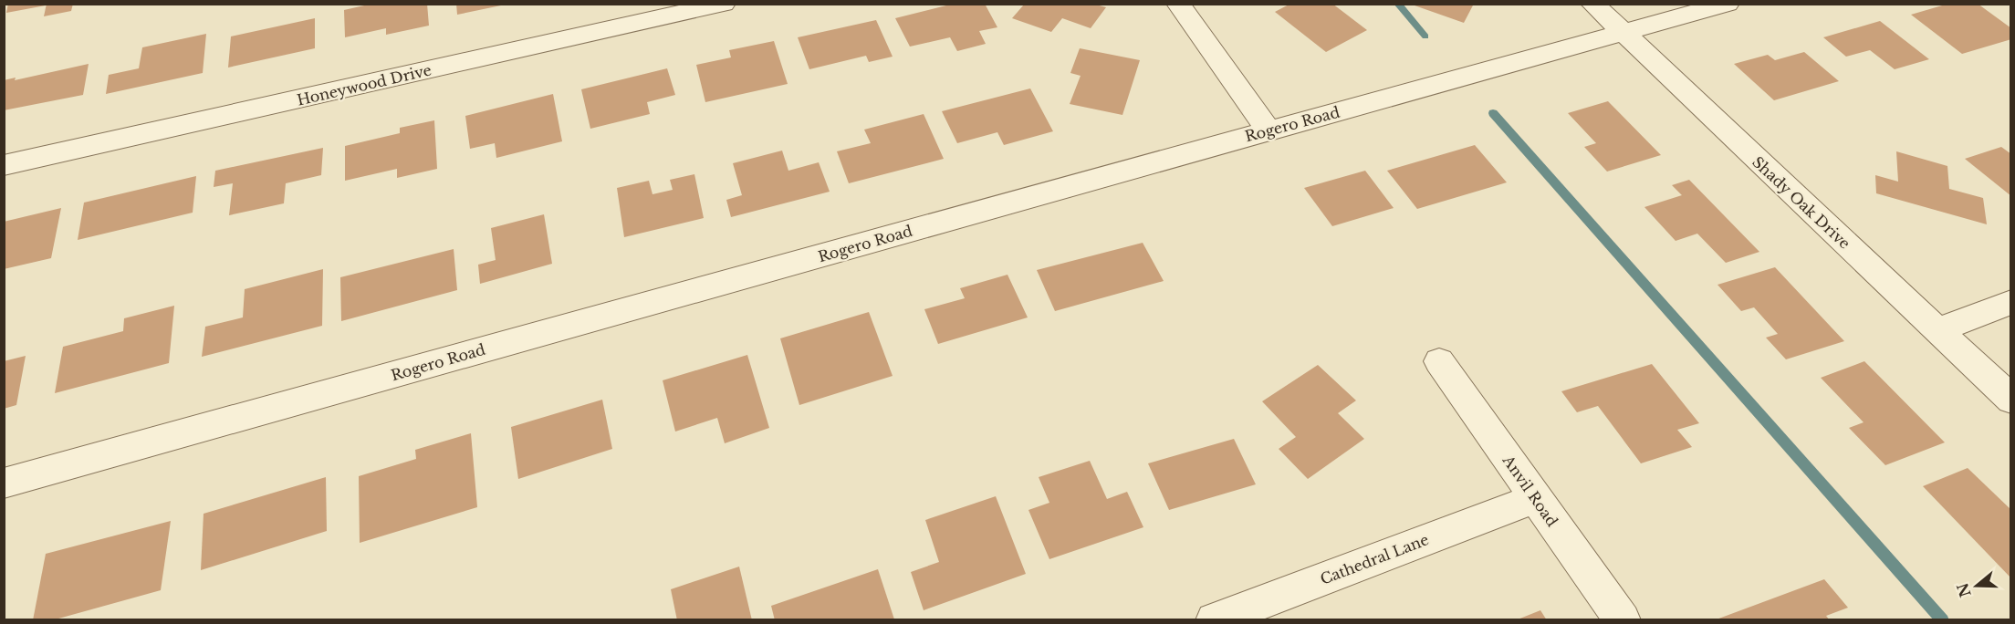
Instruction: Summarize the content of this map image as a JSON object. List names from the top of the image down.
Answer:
{
  "streets": {
    "street": [
      "Honeywood Drive",
      "Rogero Road",
      "Shady Oak Drive",
      "Anvil Road",
      "Cathedral Lane"
    ]
  },
  "crossings": [
    ["Rogero Road", "Shady Oak Drive"],
    ["Anvil Road", "Cathedral Lane"]
  ],
  "north": "left"
}
